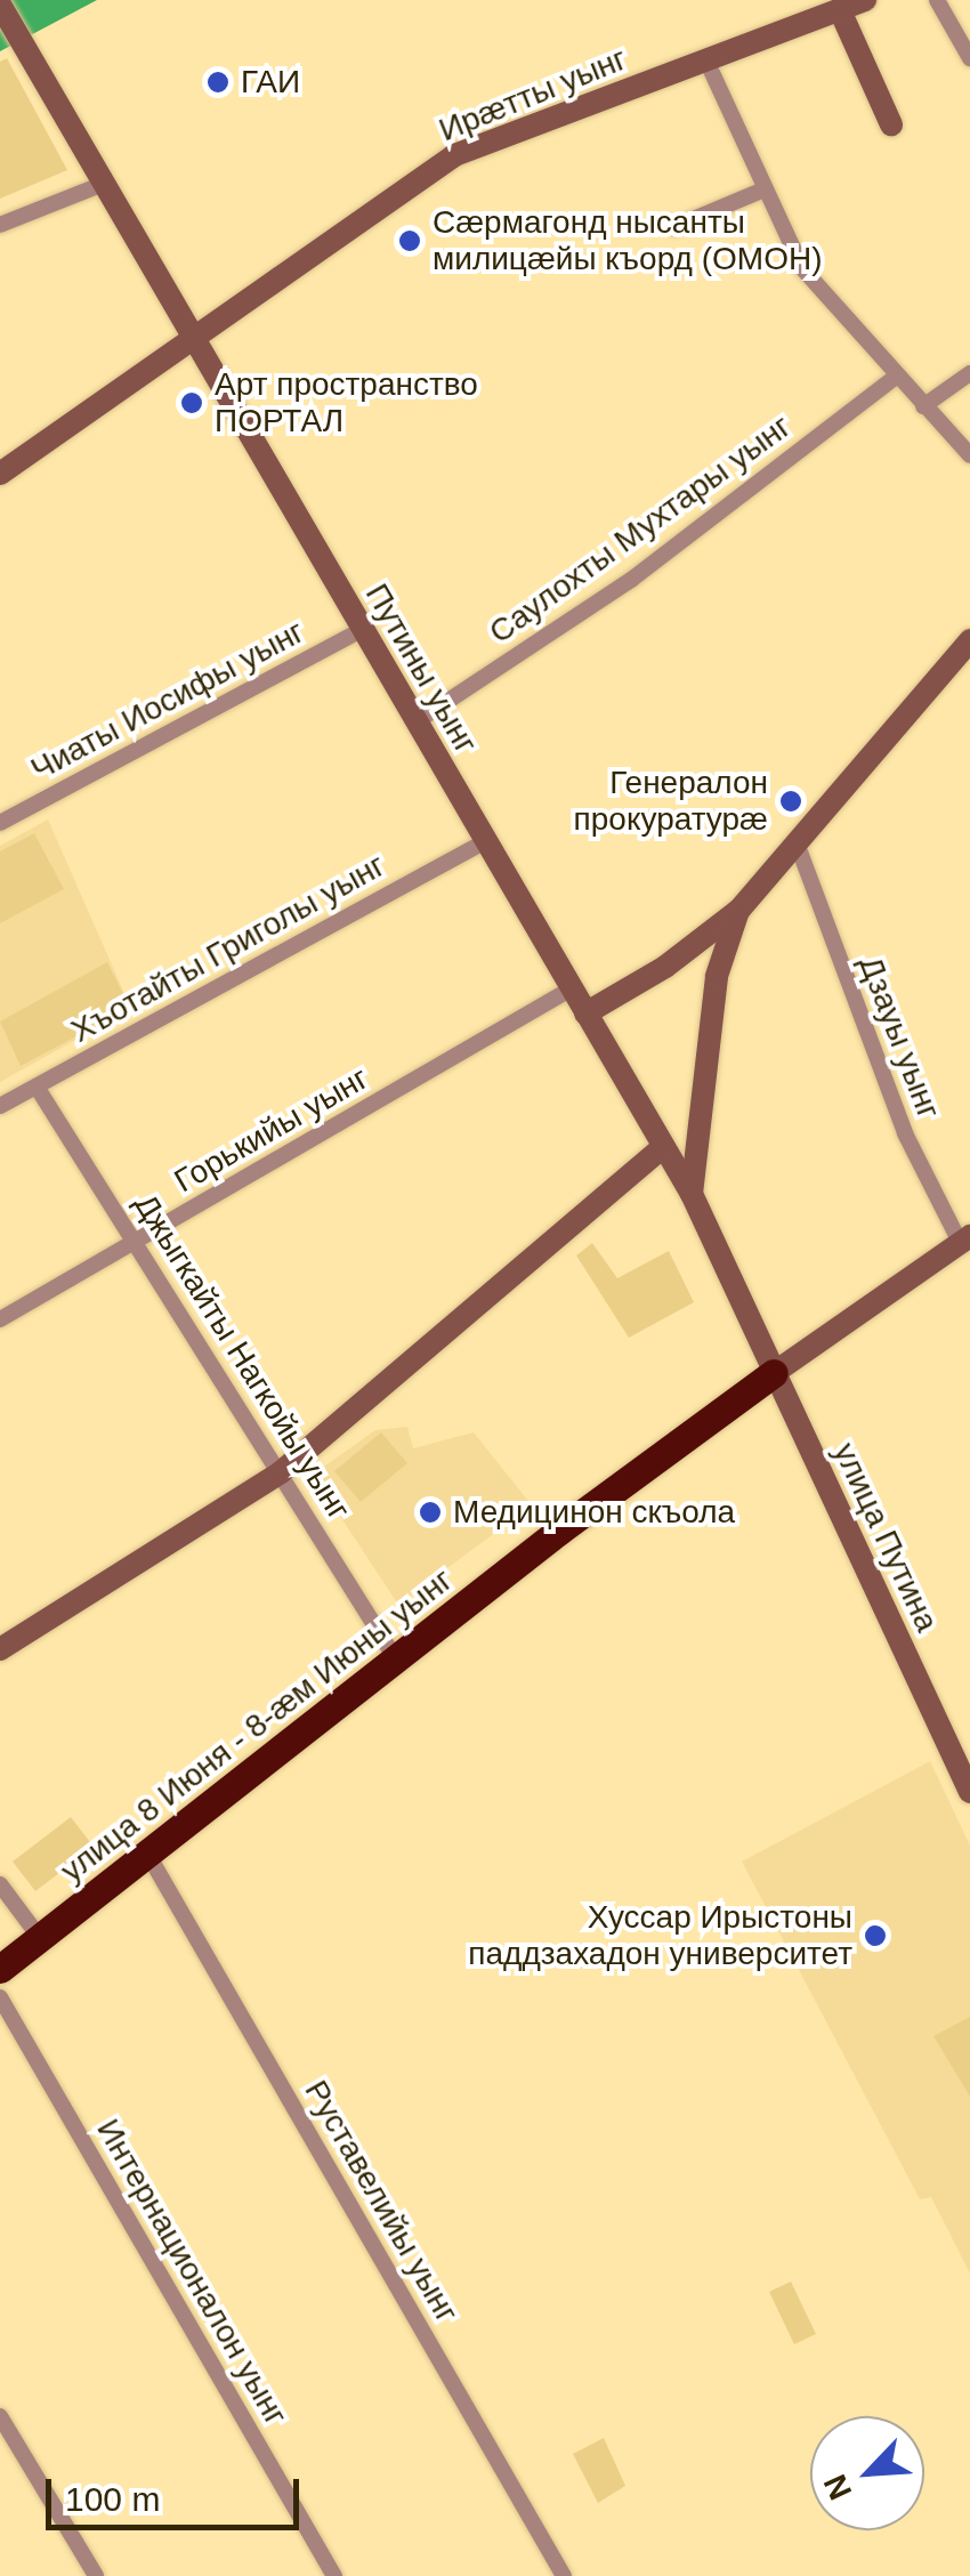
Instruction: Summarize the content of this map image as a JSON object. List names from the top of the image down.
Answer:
{
  "streets": {
    "highway": ["улица 8 Июня - 8-ӕм Июны уынг"],
    "street": [
      "Ирæтты уынг",
      "Саулохты Мухтары уынг",
      "Путины уынг",
      "Чиаты Иосифы уынг",
      "Хъотайты Григолы уынг",
      "Дзауы уынг",
      "Горькийы уынг",
      "Джыгкайты Нагкойы уынг",
      "улица Путина",
      "Руставелийы уынг",
      "Интернационалон уынг"
    ]
  },
  "crossings": [
    ["Ирæтты уынг", "Путины уынг"],
    ["Саулохты Мухтары уынг", "Путины уынг"],
    ["Путины уынг", "Чиаты Иосифы уынг"],
    ["Путины уынг", "Хъотайты Григолы уынг"],
    ["Путины уынг", "Горькийы уынг"],
    ["Путины уынг", "улица Путина"],
    ["Путины уынг", "улица 8 Июня - 8-ӕм Июны уынг"],
    ["Хъотайты Григолы уынг", "Джыгкайты Нагкойы уынг"],
    ["Горькийы уынг", "Джыгкайты Нагкойы уынг"],
    ["Джыгкайты Нагкойы уынг", "улица 8 Июня - 8-ӕм Июны уынг"],
    ["улица Путина", "улица 8 Июня - 8-ӕм Июны уынг"],
    ["улица 8 Июня - 8-ӕм Июны уынг", "Руставелийы уынг"]
  ],
  "places": [
    "ГАИ",
    "Сæрмагонд нысанты милицæйы къорд (ОМОН)",
    "Арт пространство ПОРТАЛ",
    "Генералон прокуратурæ",
    "Медицинон скъола",
    "Хуссар Ирыстоны паддзахадон университет"
  ],
  "scale_bar": "100 m",
  "north": "bottom left"
}
